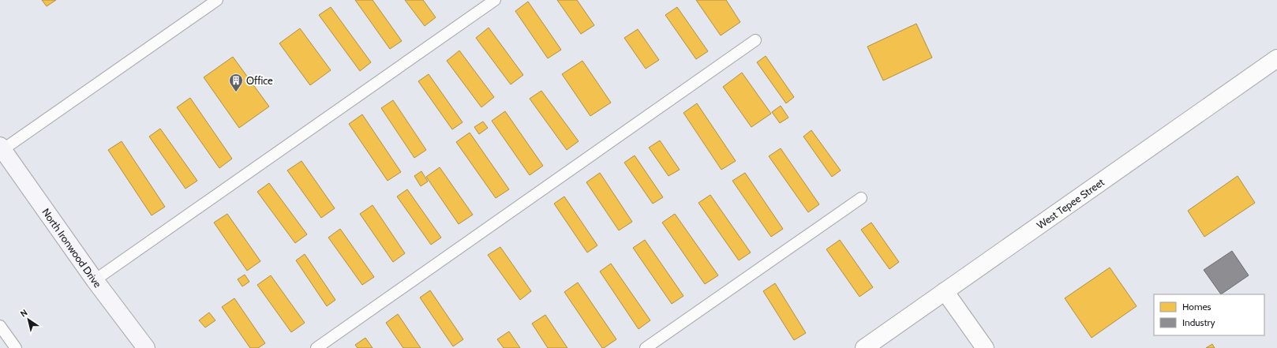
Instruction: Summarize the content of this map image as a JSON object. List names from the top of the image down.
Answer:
{
  "streets": {
    "street": ["West Tepee Street", "North Ironwood Drive"]
  },
  "places": {
    "building": ["Office"]
  },
  "legend": ["Homes", "Industry"],
  "north": "top left"
}
